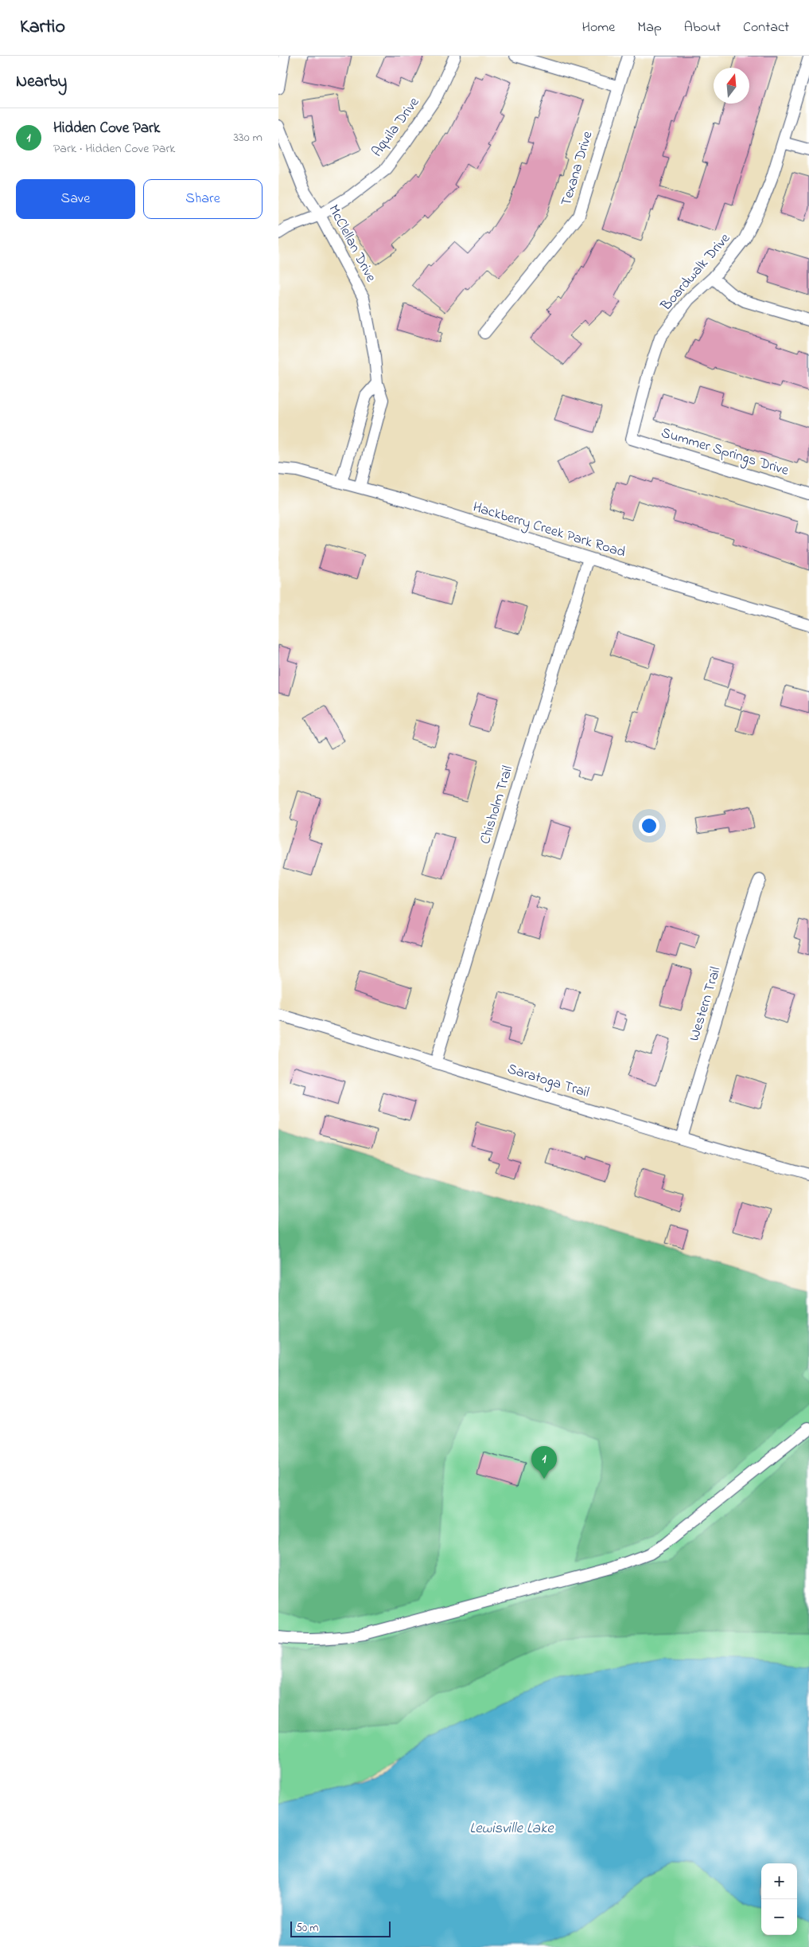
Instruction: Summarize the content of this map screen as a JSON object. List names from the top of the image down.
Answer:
{
  "streets": {
    "street": [
      "Aquila Drive",
      "Texana Drive",
      "McClellan Drive",
      "Boardwalk Drive",
      "Summer Springs Drive",
      "Hackberry Creek Park Road",
      "Chisholm Trail",
      "Western Trail",
      "Saratoga Trail"
    ]
  },
  "crossings": [
    ["Aquila Drive", "McClellan Drive"],
    ["McClellan Drive", "Hackberry Creek Park Road"],
    ["Boardwalk Drive", "Summer Springs Drive"],
    ["Hackberry Creek Park Road", "Chisholm Trail"],
    ["Chisholm Trail", "Saratoga Trail"],
    ["Western Trail", "Saratoga Trail"]
  ],
  "water": ["Lewisville Lake"],
  "scale_bar": "50 m",
  "north": "top",
  "page": {
    "header": "Kartio",
    "nav": [
      "Home",
      "Map",
      "About",
      "Contact"
    ],
    "heading": "Nearby",
    "list": [
      {
        "mark": "1",
        "name": "Hidden Cove Park",
        "note": "Park · Hidden Cove Park",
        "value": "330 m"
      }
    ],
    "buttons": ["Save", "Share"],
    "pins": "1",
    "map_buttons": ["+", "−"],
    "scale": "50 m"
  }
}
